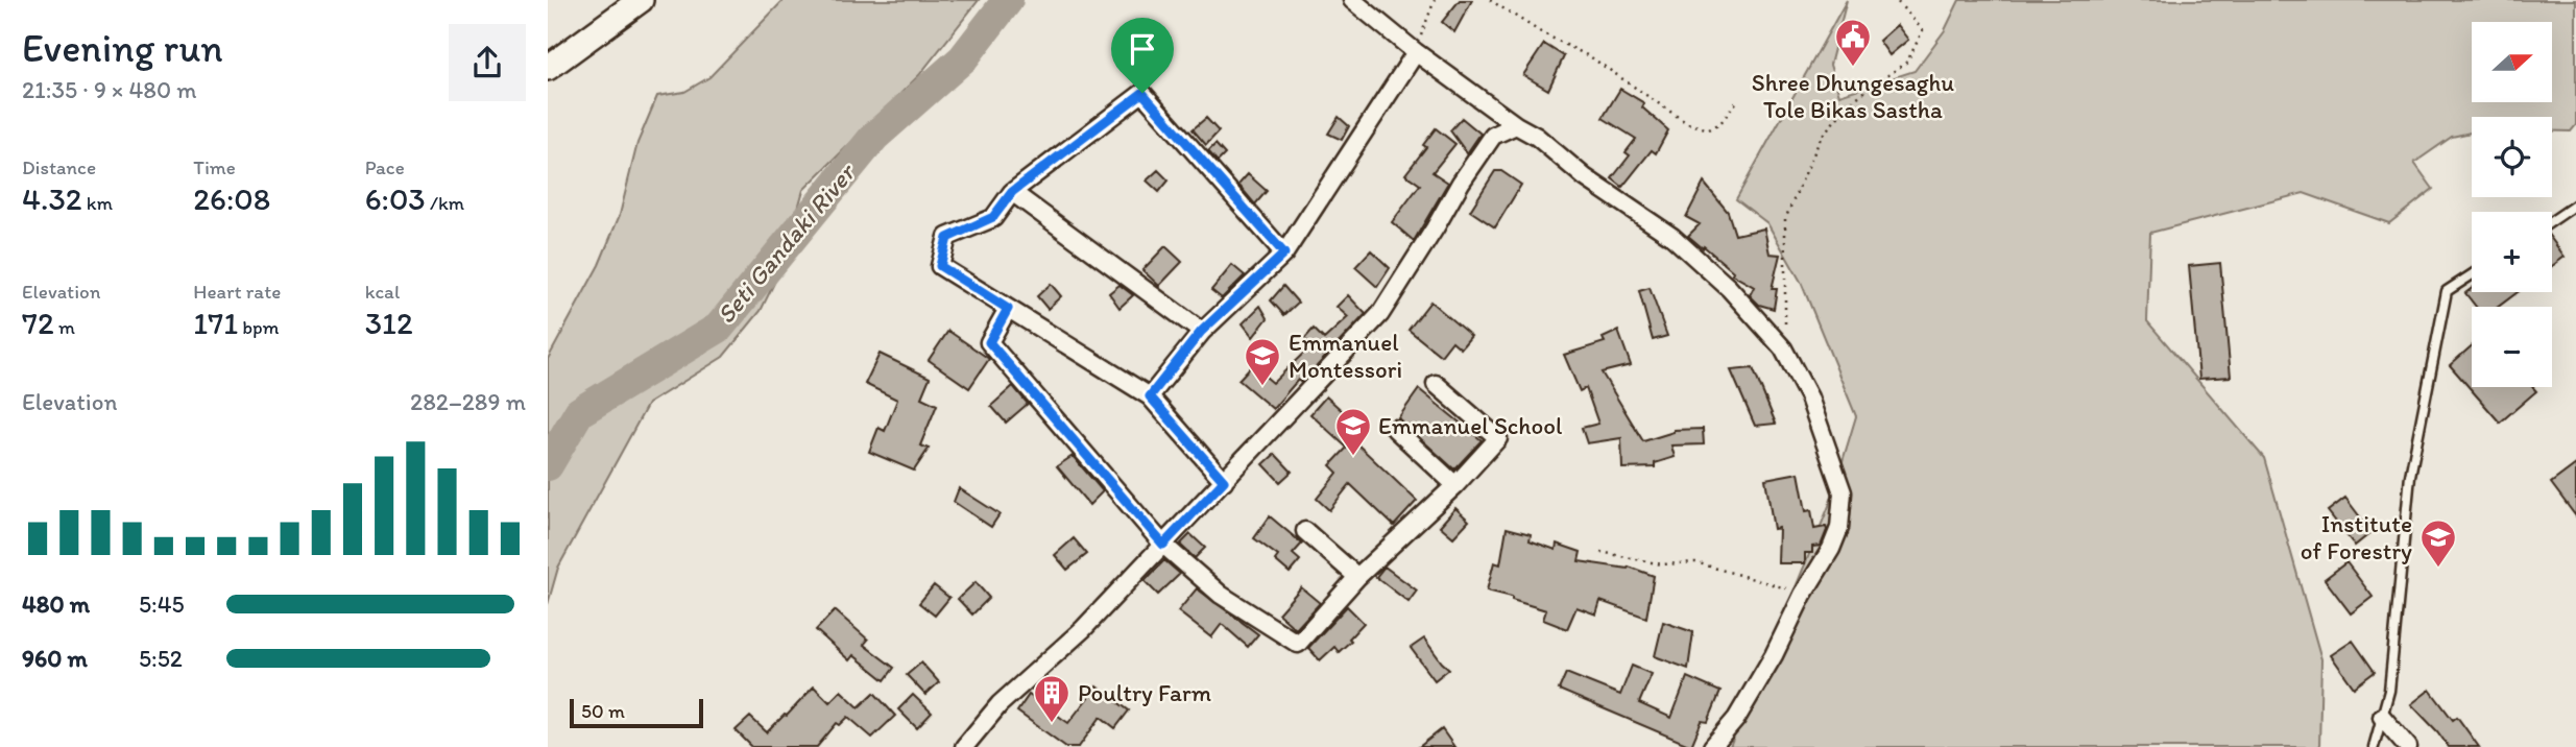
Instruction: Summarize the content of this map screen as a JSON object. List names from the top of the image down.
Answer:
{
  "water": ["Seti Gandaki River"],
  "places": {
    "public building": ["Shree Dhungesaghu Tole Bikas Sastha"],
    "school or university": ["Emmanuel Montessori", "Emmanuel School", "Institute of Forestry"],
    "building": ["Poultry Farm"]
  },
  "scale_bar": "50 m",
  "north": "right",
  "page": {
    "heading": ["Evening run", "21:35 · 9 × 480 m"],
    "map_buttons": ["+", "−"],
    "stats": [
      ["Distance", "4.32 km"],
      ["Time", "26:08"],
      ["Pace", "6:03 /km"],
      ["Elevation", "72 m"],
      ["Heart rate", "171 bpm"],
      ["kcal", "312"]
    ],
    "chart": ["Elevation", "282–289 m"],
    "list": [
      {
        "name": "480 m",
        "note": "5:45"
      },
      {
        "name": "960 m",
        "note": "5:52"
      }
    ],
    "scale": "50 m"
  }
}
